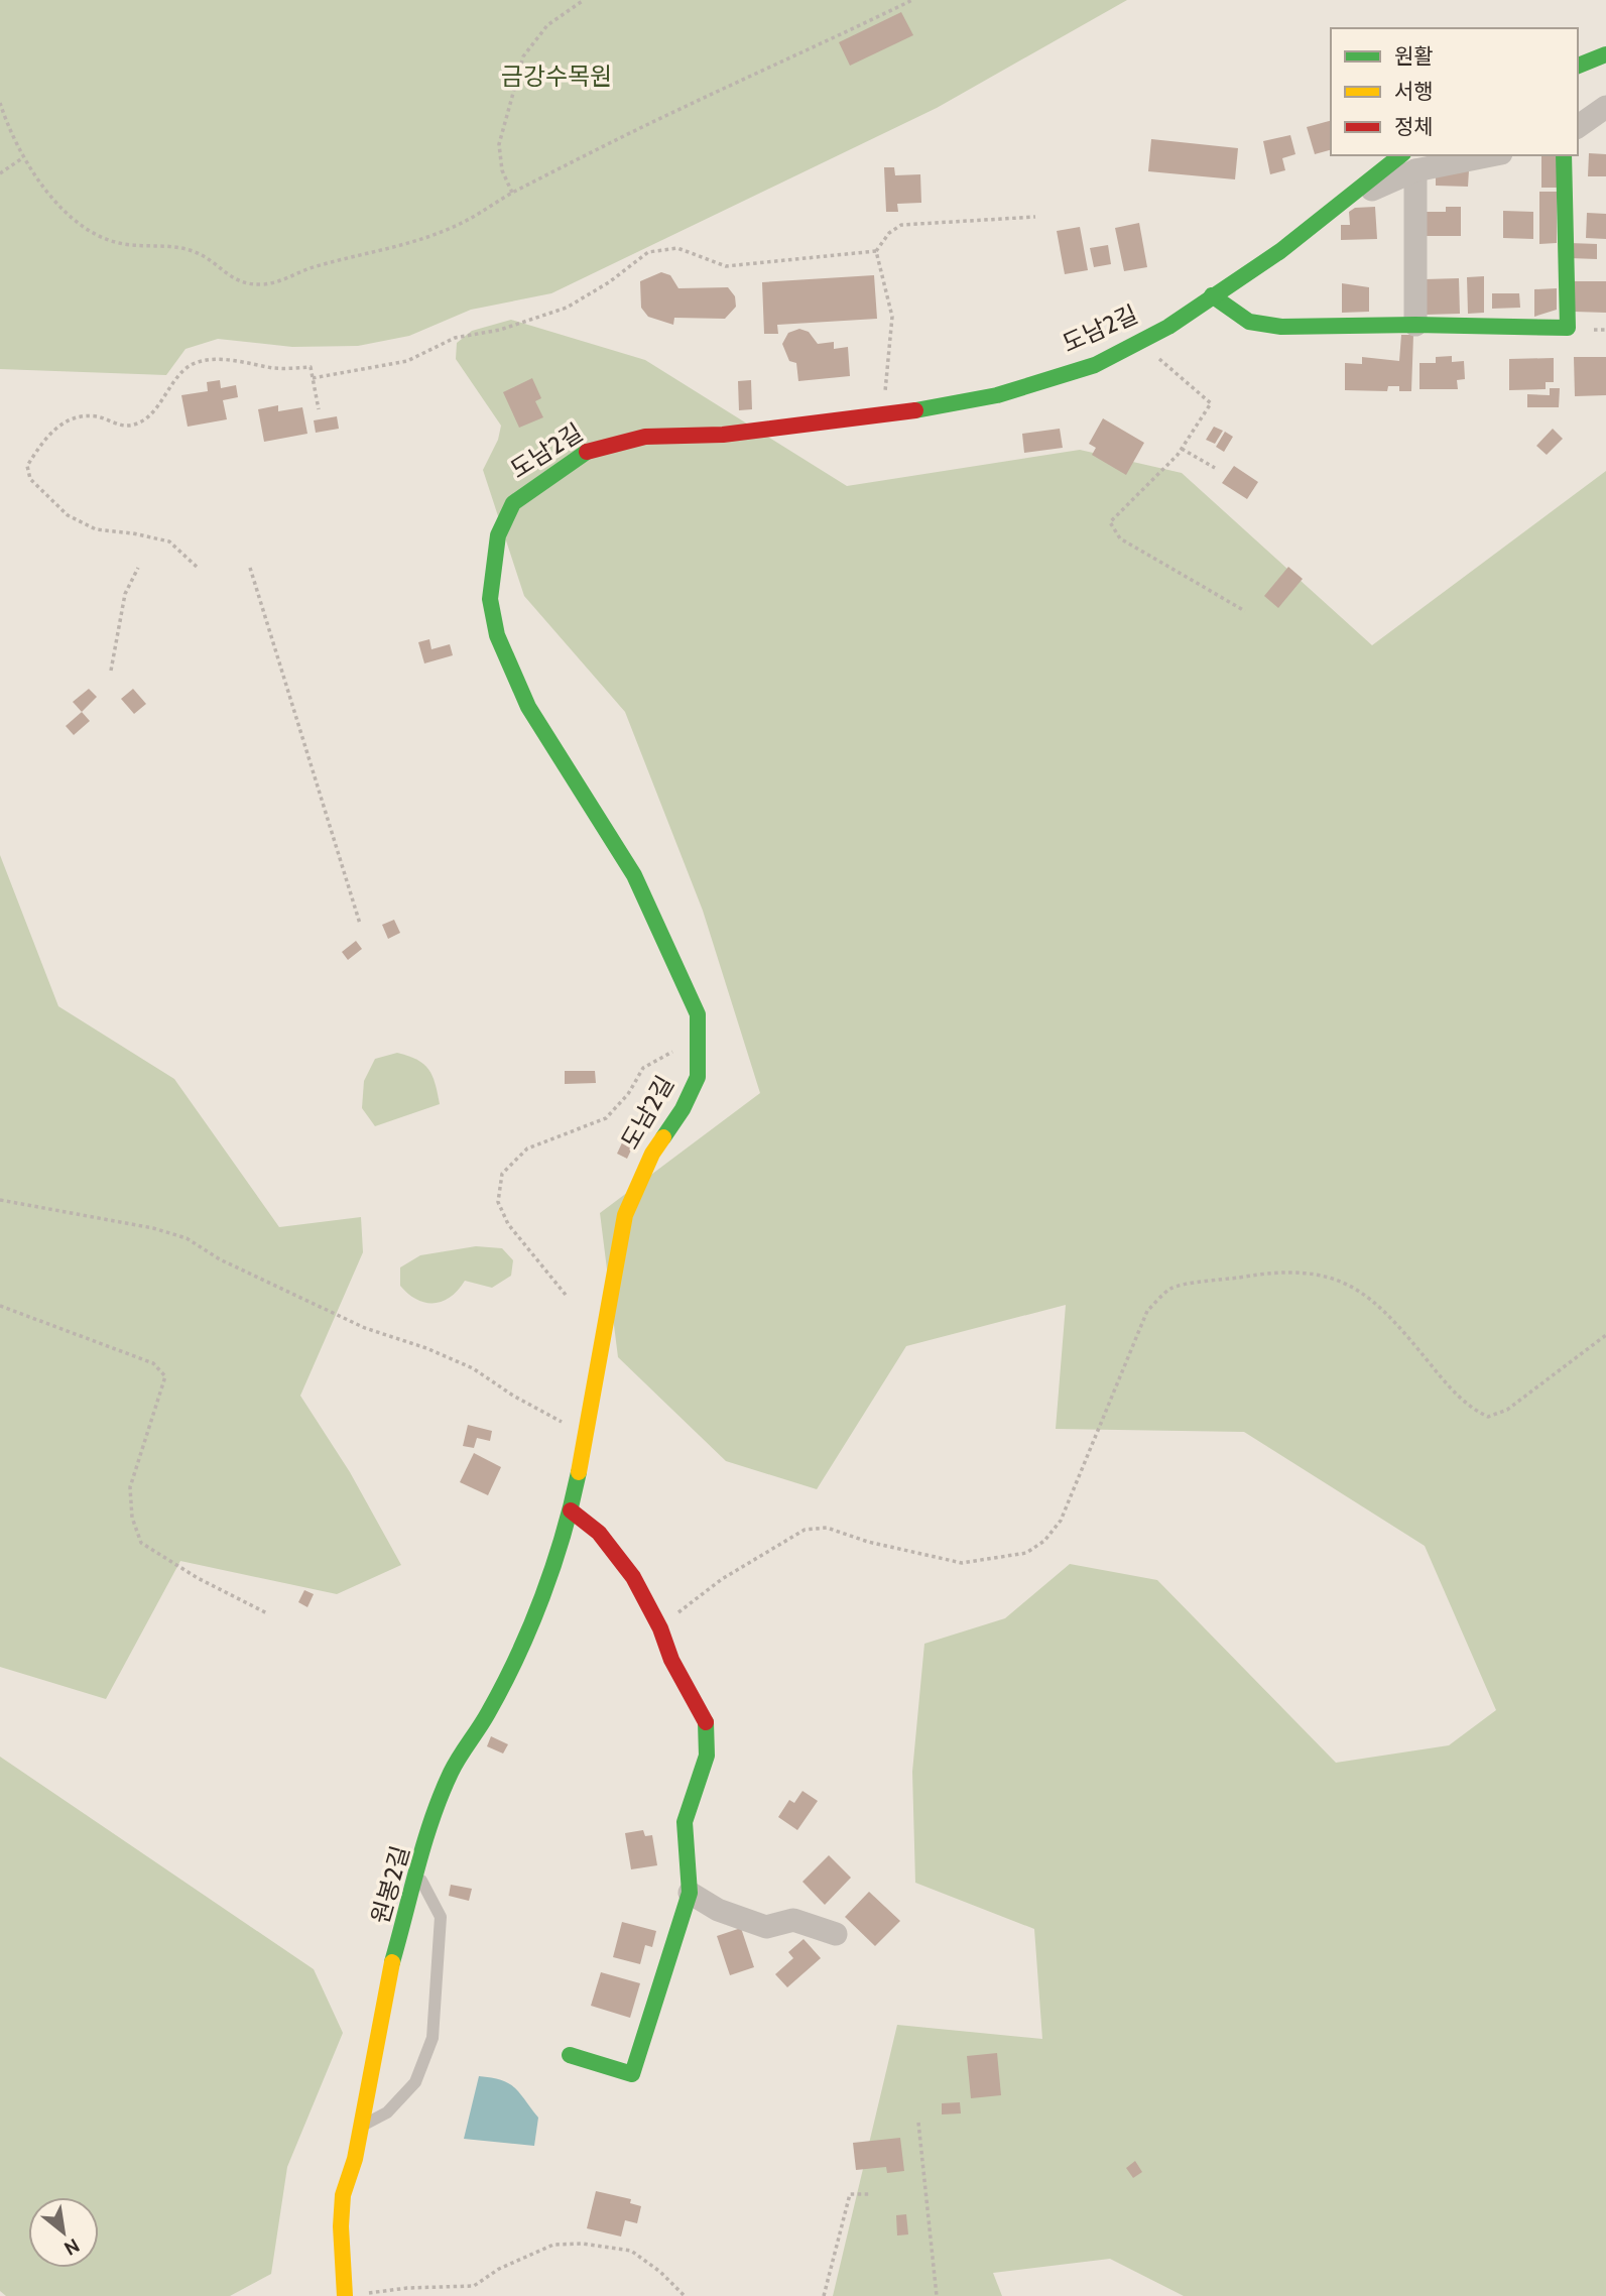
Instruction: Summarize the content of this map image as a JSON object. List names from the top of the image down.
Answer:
{
  "streets": {
    "main road": ["도남2길", "원봉2길"]
  },
  "crossings": [
    ["도남2길", "원봉2길"]
  ],
  "parks": ["금강수목원"],
  "legend": ["원활", "서행", "정체"],
  "north": "bottom right"
}
